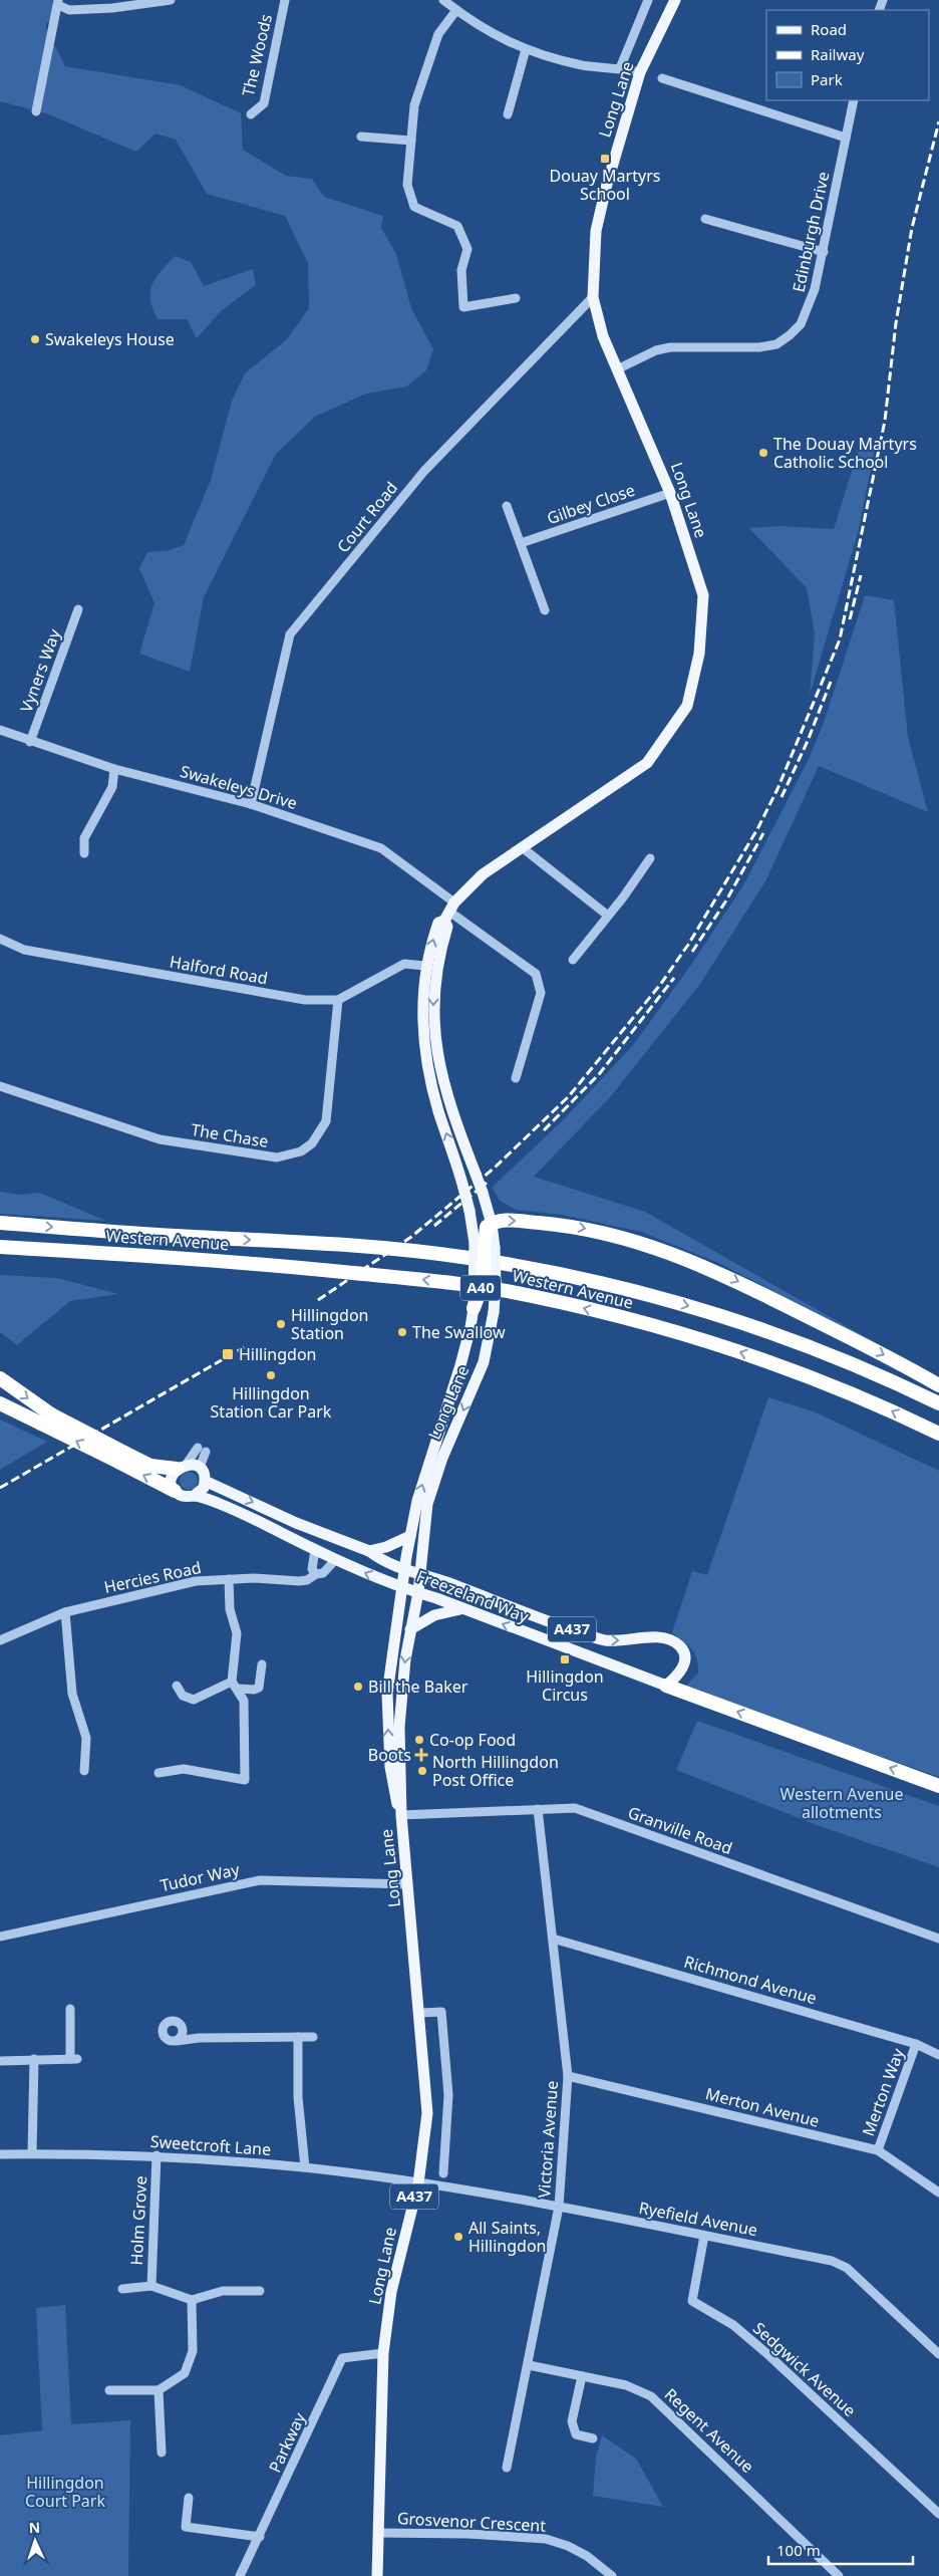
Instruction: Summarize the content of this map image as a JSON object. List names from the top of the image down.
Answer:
{
  "streets": {
    "highway": ["Western Avenue", "A40"],
    "main road": ["Long Lane", "Freezeland Way", "A437"],
    "street": [
      "The Woods",
      "Edinburgh Drive",
      "Gilbey Close",
      "Court Road",
      "Vyners Way",
      "Swakeleys Drive",
      "Halford Road",
      "The Chase",
      "Hercies Road",
      "Granville Road",
      "Tudor Way",
      "Richmond Avenue",
      "Merton Way",
      "Merton Avenue",
      "Victoria Avenue",
      "Sweetcroft Lane",
      "Ryefield Avenue",
      "Holm Grove",
      "Sedgwick Avenue",
      "Regent Avenue",
      "Parkway",
      "Grosvenor Crescent"
    ]
  },
  "crossings": [
    ["Long Lane", "Edinburgh Drive"],
    ["Long Lane", "Gilbey Close"],
    ["Long Lane", "Court Road"],
    ["Long Lane", "Swakeleys Drive"],
    ["Long Lane", "Halford Road"],
    ["Long Lane", "Freezeland Way"],
    ["Long Lane", "Granville Road"],
    ["Long Lane", "Tudor Way"],
    ["Long Lane", "Sweetcroft Lane"],
    ["Long Lane", "Ryefield Avenue"],
    ["Long Lane", "Parkway"],
    ["Long Lane", "Grosvenor Crescent"],
    ["Court Road", "Swakeleys Drive"],
    ["Vyners Way", "Swakeleys Drive"],
    ["Halford Road", "The Chase"],
    ["Hercies Road", "Freezeland Way"],
    ["Granville Road", "Victoria Avenue"],
    ["Richmond Avenue", "Merton Way"],
    ["Richmond Avenue", "Victoria Avenue"],
    ["Merton Way", "Merton Avenue"],
    ["Merton Avenue", "Victoria Avenue"],
    ["Victoria Avenue", "Ryefield Avenue"],
    ["Victoria Avenue", "Regent Avenue"],
    ["Sweetcroft Lane", "Ryefield Avenue"],
    ["Sweetcroft Lane", "Holm Grove"],
    ["Ryefield Avenue", "Sedgwick Avenue"]
  ],
  "parks": ["Western Avenue allotments", "Hillingdon Court Park"],
  "places": {
    "transit": ["Douay Martyrs School", "Hillingdon", "Hillingdon Circus"],
    "other": [
      "Swakeleys House",
      "The Douay Martyrs Catholic School",
      "Hillingdon Station",
      "The Swallow",
      "Hillingdon Station Car Park",
      "Bill the Baker",
      "Co-op Food",
      "North Hillingdon Post Office",
      "All Saints, Hillingdon"
    ],
    "health": ["Boots"]
  },
  "legend": ["Road", "Railway", "Park"],
  "scale_bar": "100 m",
  "north": "top"
}
